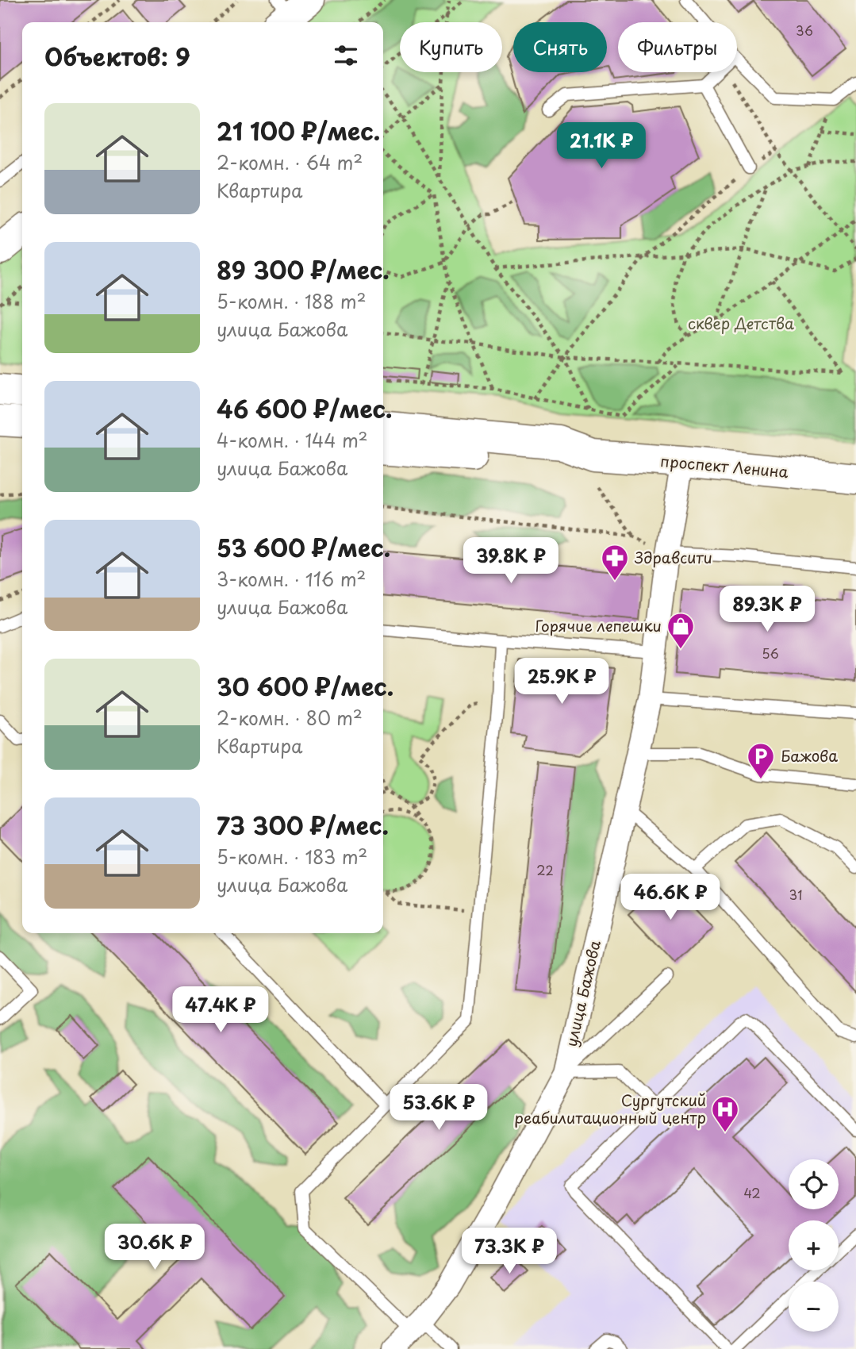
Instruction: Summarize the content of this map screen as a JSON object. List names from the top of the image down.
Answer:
{
  "streets": {
    "main road": ["проспект Ленина"],
    "street": ["улица Бажова"]
  },
  "crossings": [
    ["проспект Ленина", "улица Бажова"]
  ],
  "parks": ["сквер Детства"],
  "places": {
    "pharmacy": ["Здравсити"],
    "shop": ["Горячие лепешки"],
    "parking": ["Бажова"],
    "hospital": ["Сургутский реабилитационный центр"]
  },
  "house_numbers": [
    "36",
    "56",
    "22",
    "31",
    "42"
  ],
  "page": {
    "chip": ["Купить", "Снять", "Фильтры"],
    "heading": "Объектов: 9",
    "list": [
      {
        "name": "21 100 ₽/мес.",
        "note": "2-комн. · 64 m² · Квартира"
      },
      {
        "name": "89 300 ₽/мес.",
        "note": "5-комн. · 188 m² · улица Бажова"
      },
      {
        "name": "46 600 ₽/мес.",
        "note": "4-комн. · 144 m² · улица Бажова"
      },
      {
        "name": "53 600 ₽/мес.",
        "note": "3-комн. · 116 m² · улица Бажова"
      },
      {
        "name": "30 600 ₽/мес.",
        "note": "2-комн. · 80 m² · Квартира"
      },
      {
        "name": "73 300 ₽/мес.",
        "note": "5-комн. · 183 m² · улица Бажова"
      }
    ],
    "price": [
      "21.1K ₽",
      "39.8K ₽",
      "89.3K ₽",
      "25.9K ₽",
      "46.6K ₽",
      "47.4K ₽",
      "53.6K ₽",
      "30.6K ₽",
      "73.3K ₽"
    ],
    "map_buttons": ["+", "−"]
  }
}
